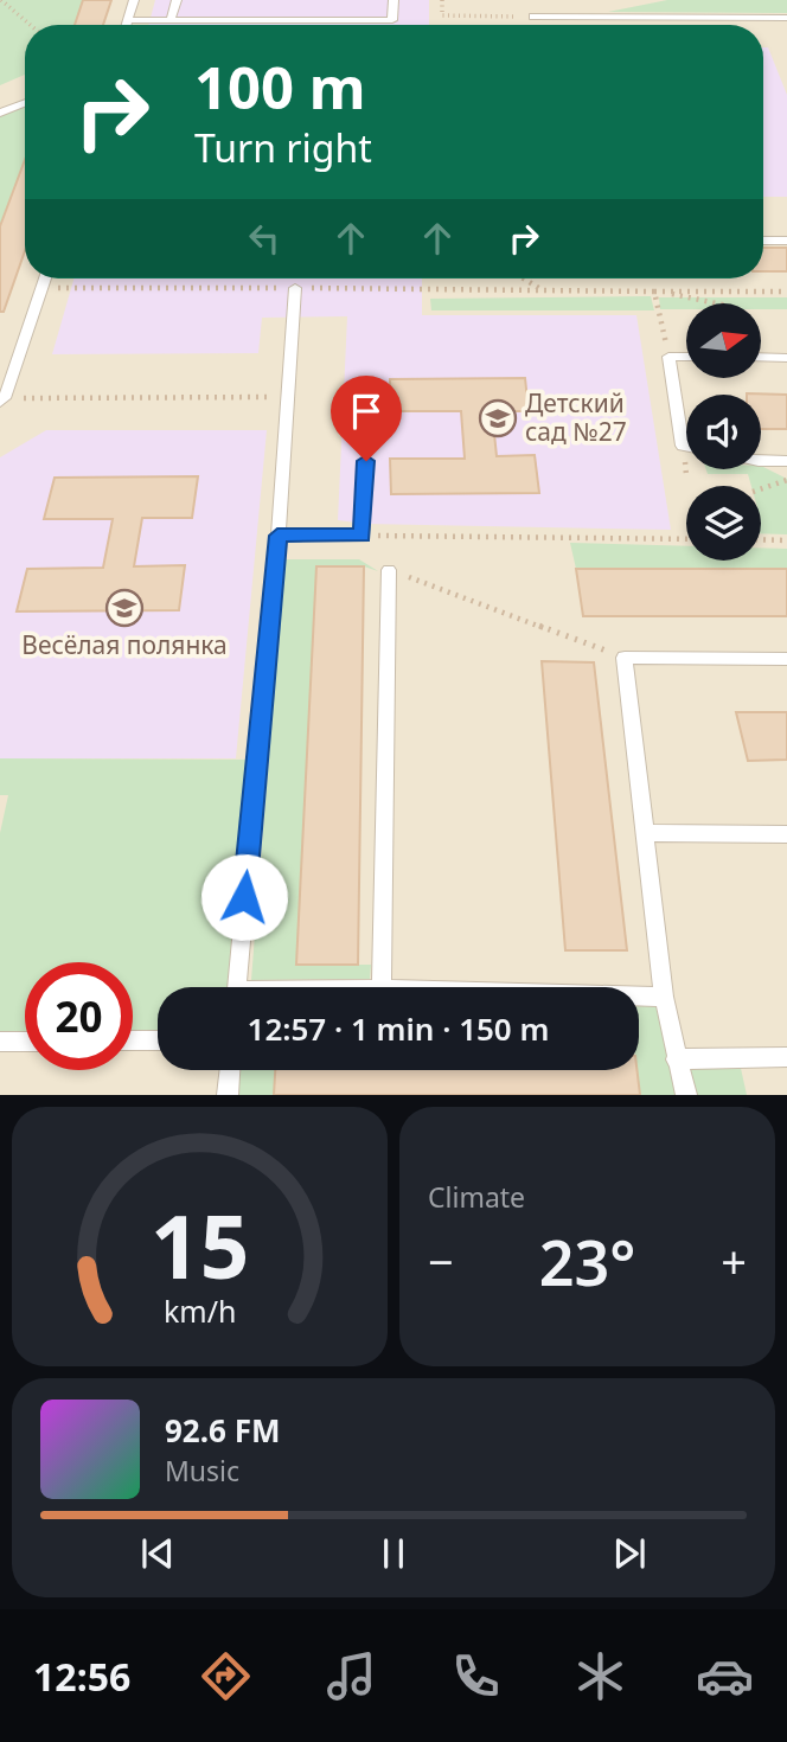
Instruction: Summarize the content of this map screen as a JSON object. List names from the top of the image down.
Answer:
{
  "places": {
    "school or university": ["Детский сад №27", "Весёлая полянка"]
  },
  "north": "right",
  "page": {
    "turn": ["100 m", "Turn right"],
    "limit": "20",
    "trip": "12:57 · 1 min · 150 m",
    "tile": "Climate",
    "heat": ["−", "23°", "+"],
    "song": ["92.6 FM", "Music"],
    "tabs": "12:56",
    "gauge": ["15", "km/h"]
  }
}
